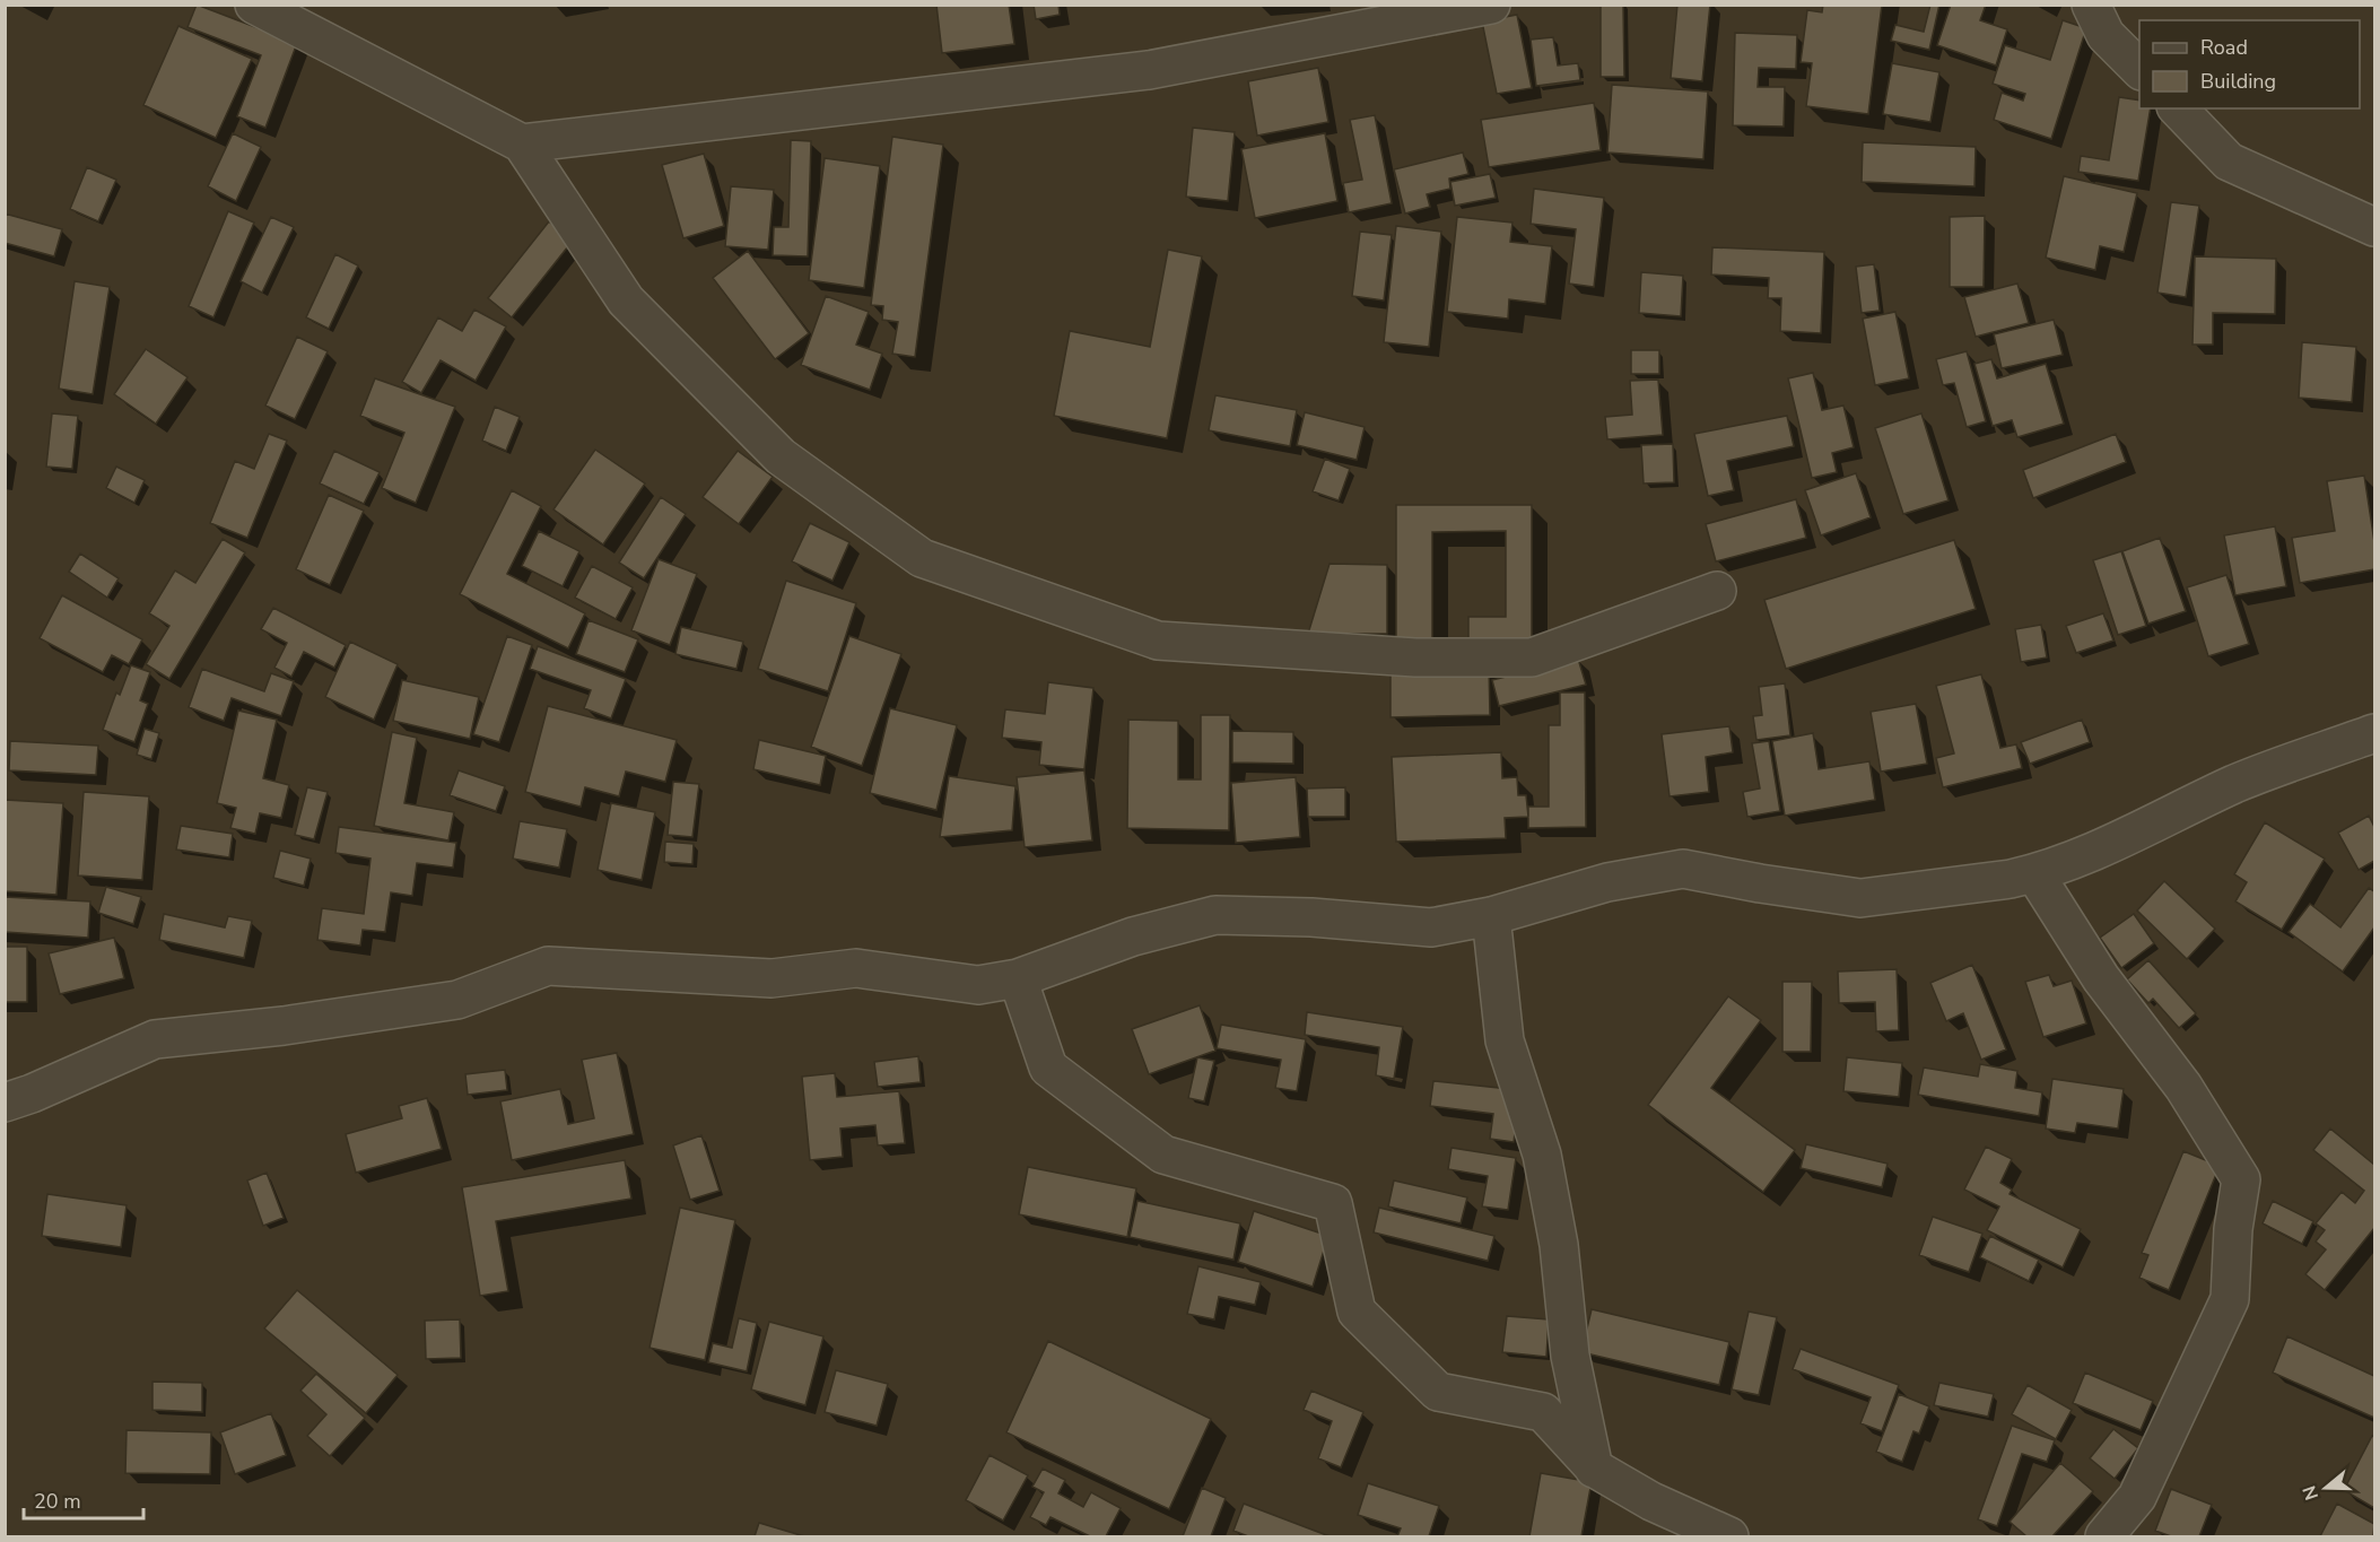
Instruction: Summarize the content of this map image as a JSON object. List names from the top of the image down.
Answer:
{
  "legend": ["Road", "Building"],
  "scale_bar": "20 m",
  "north": "left"
}
